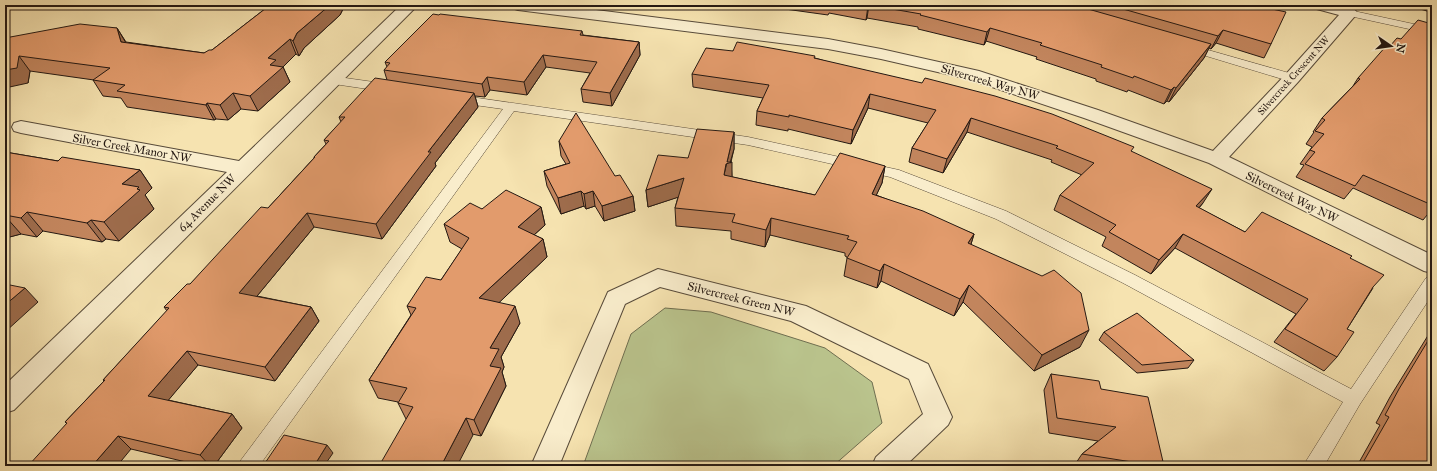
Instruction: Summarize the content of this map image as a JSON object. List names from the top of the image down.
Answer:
{
  "streets": {
    "street": [
      "Silvercreek Crescent NW",
      "Silvercreek Way NW",
      "Silver Creek Manor NW",
      "64 Avenue NW",
      "Silvercreek Green NW"
    ]
  },
  "crossings": [
    ["Silvercreek Crescent NW", "Silvercreek Way NW"],
    ["Silver Creek Manor NW", "64 Avenue NW"]
  ],
  "north": "right"
}
